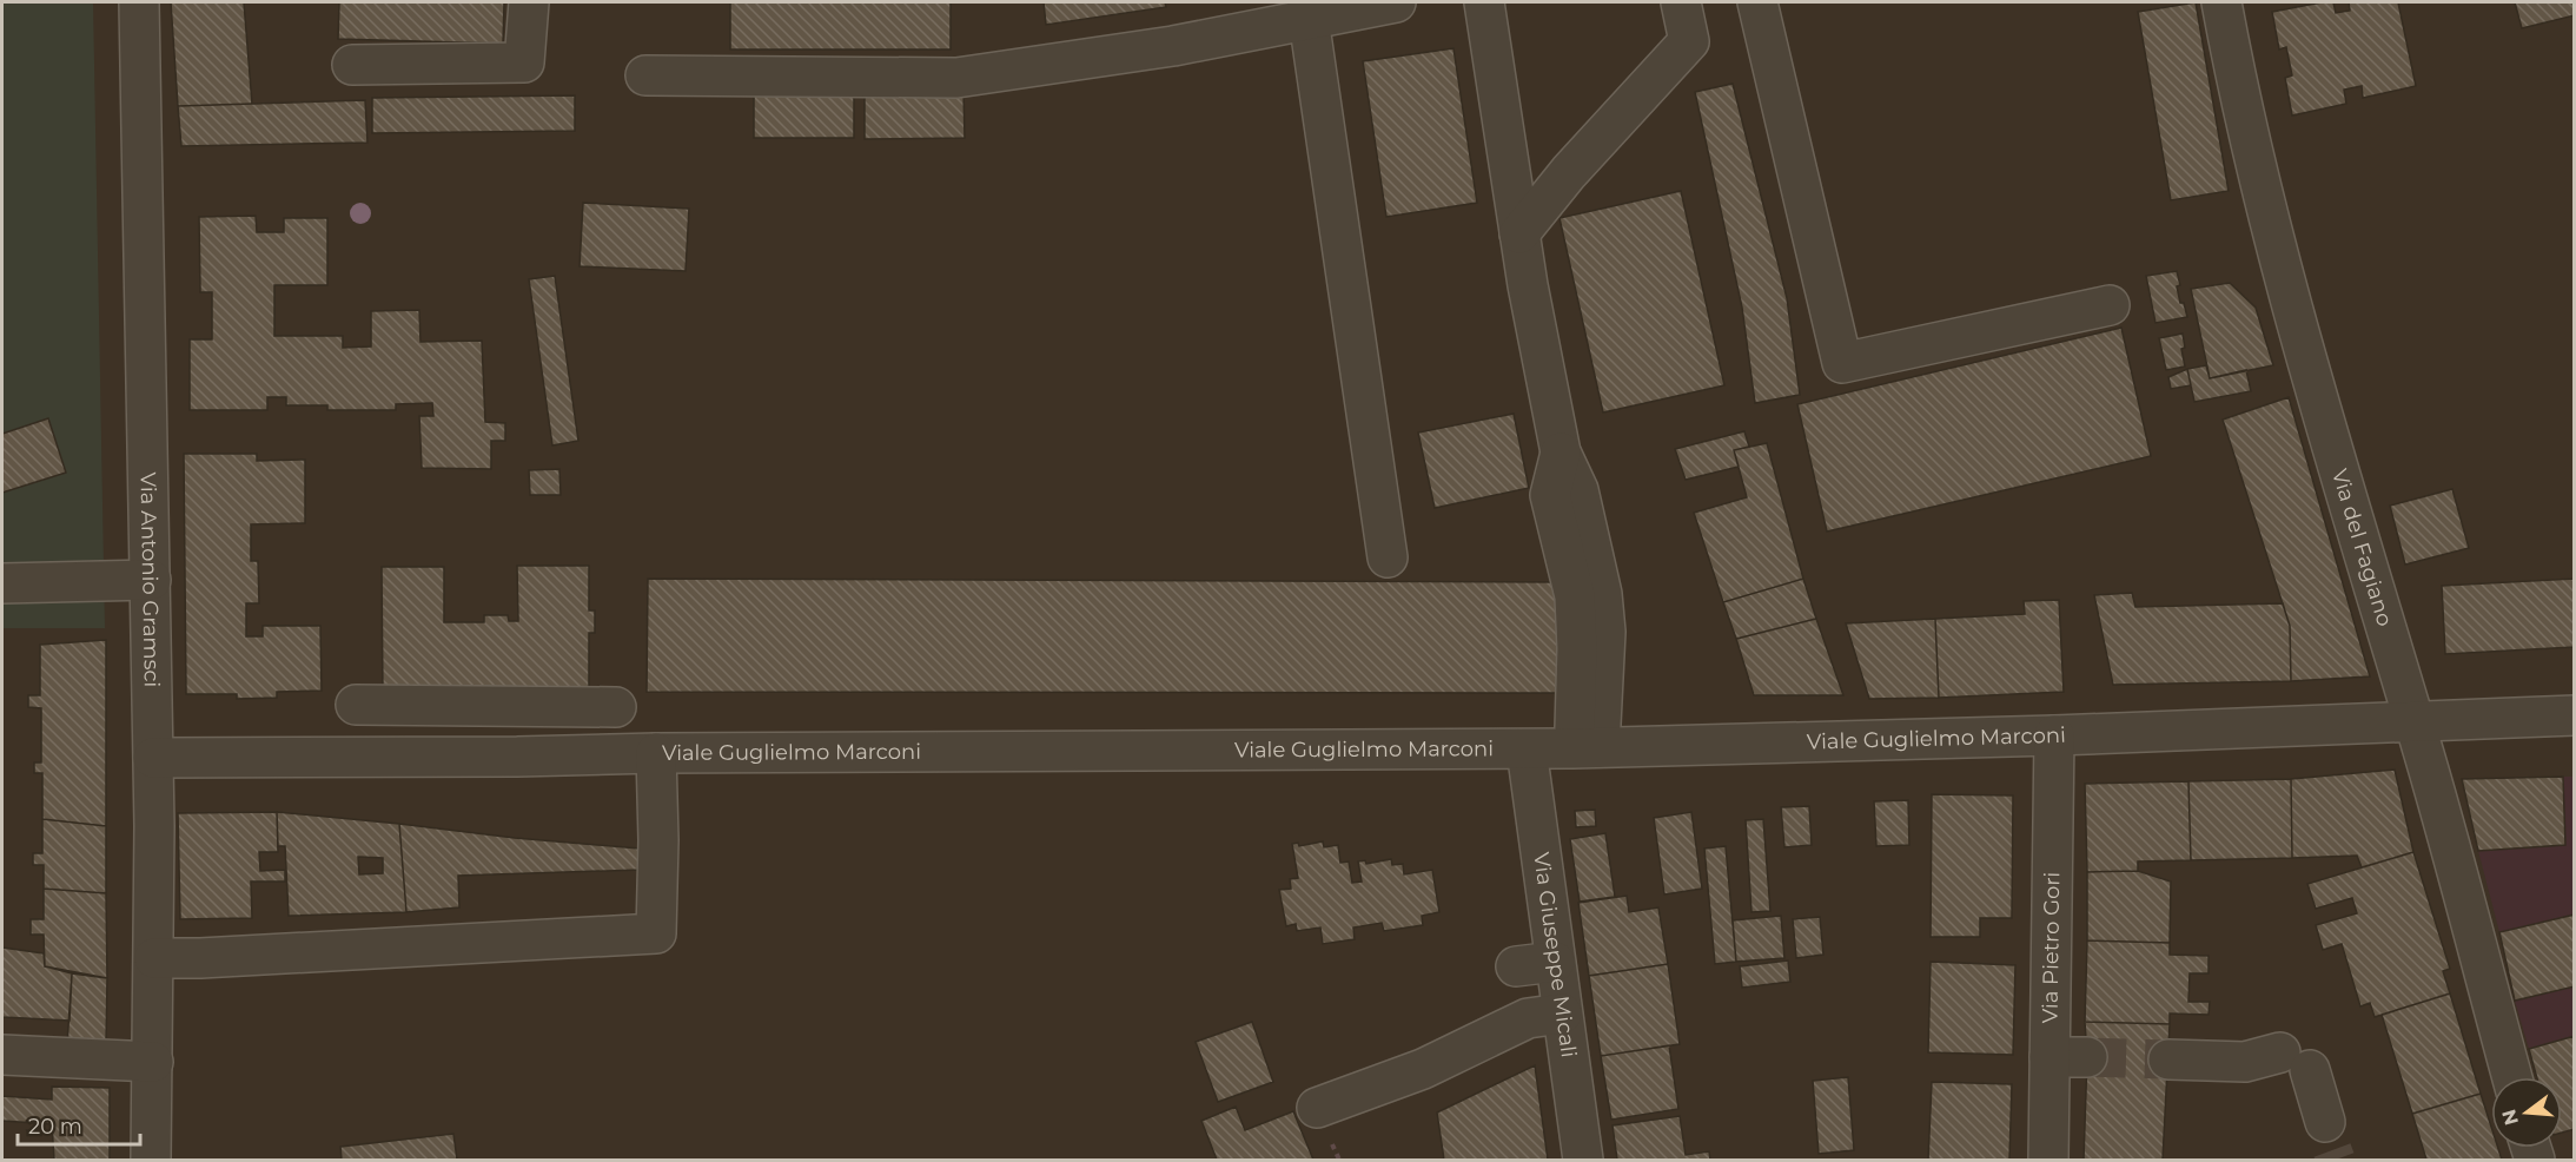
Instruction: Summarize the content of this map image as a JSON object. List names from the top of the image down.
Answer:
{
  "streets": {
    "street": [
      "Via del Fagiano",
      "Via Antonio Gramsci",
      "Viale Guglielmo Marconi",
      "Via Pietro Gori",
      "Via Giuseppe Micali"
    ]
  },
  "crossings": [
    ["Via del Fagiano", "Viale Guglielmo Marconi"],
    ["Via Antonio Gramsci", "Viale Guglielmo Marconi"],
    ["Viale Guglielmo Marconi", "Via Pietro Gori"],
    ["Viale Guglielmo Marconi", "Via Giuseppe Micali"]
  ],
  "scale_bar": "20 m",
  "north": "left"
}
